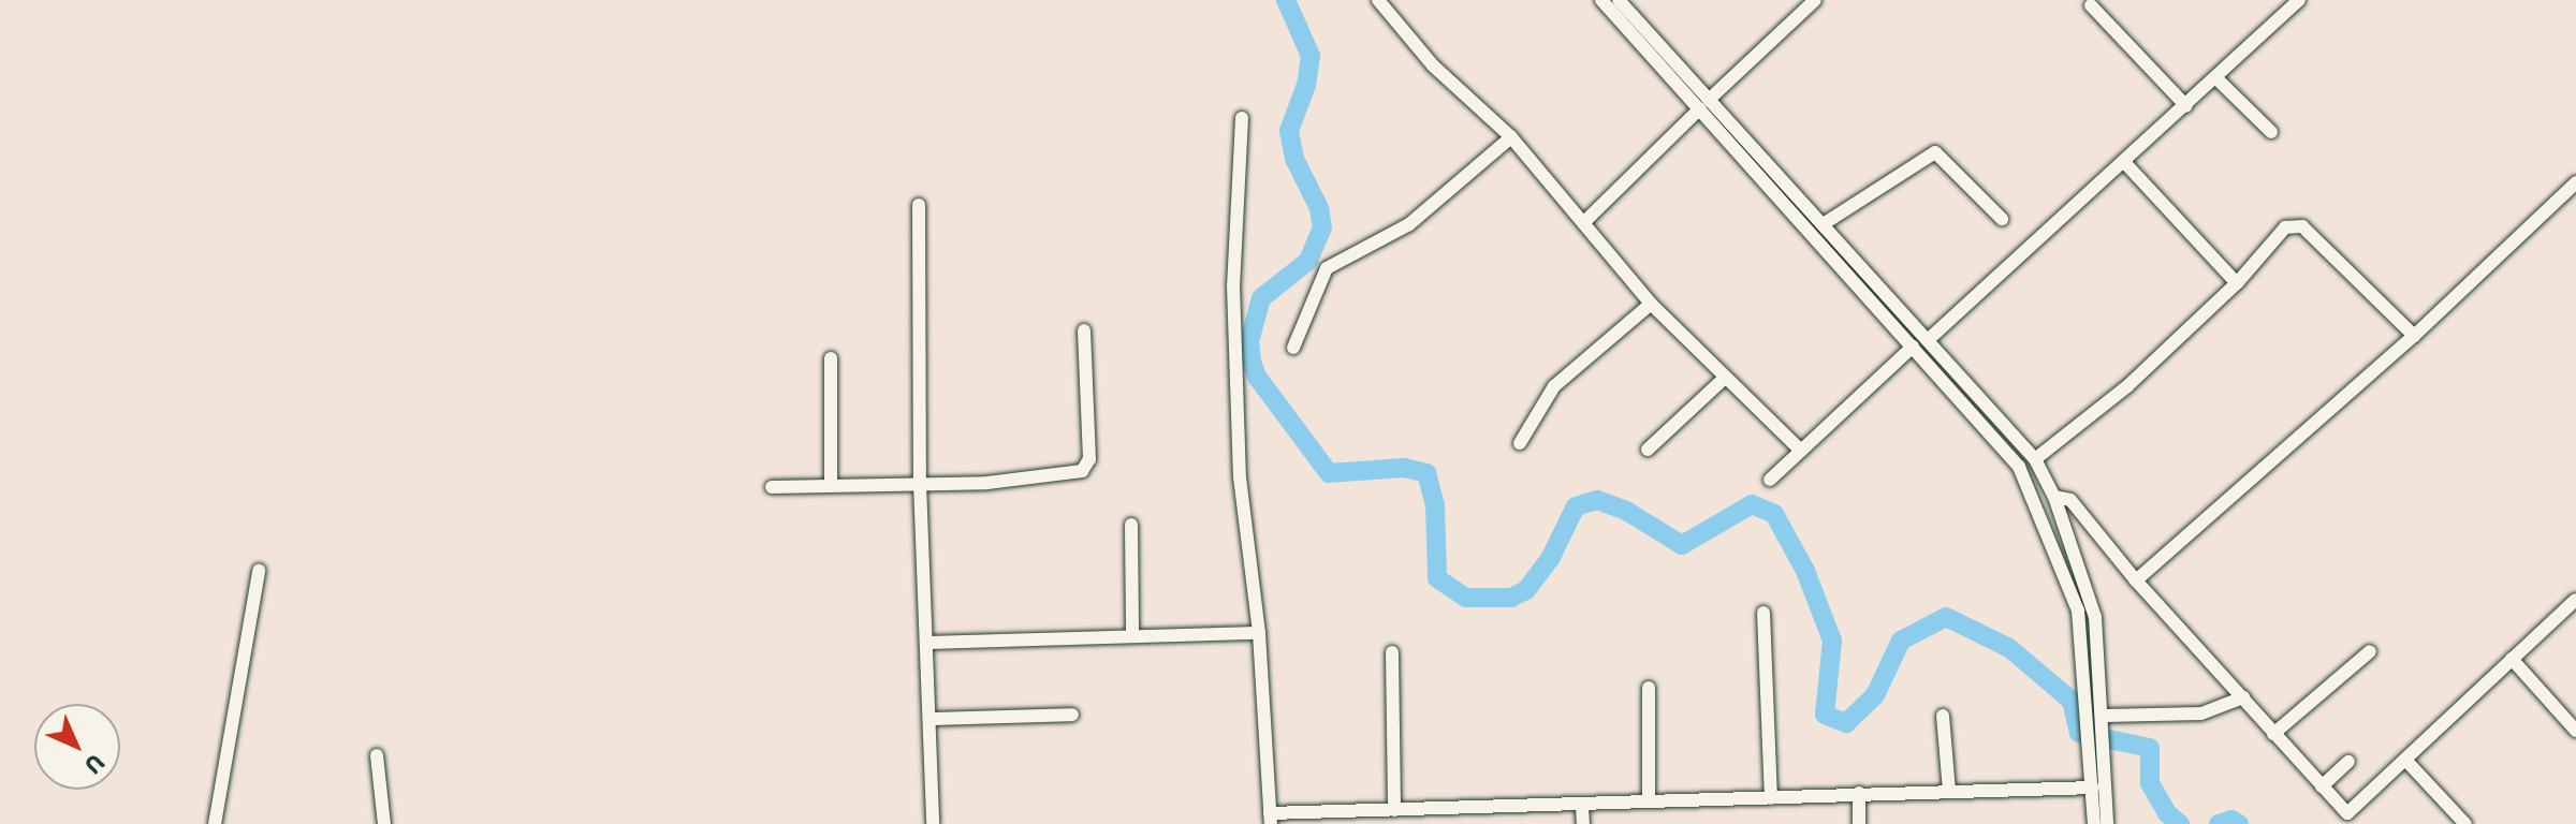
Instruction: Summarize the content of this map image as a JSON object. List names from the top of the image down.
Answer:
{
  "north": "bottom right"
}
